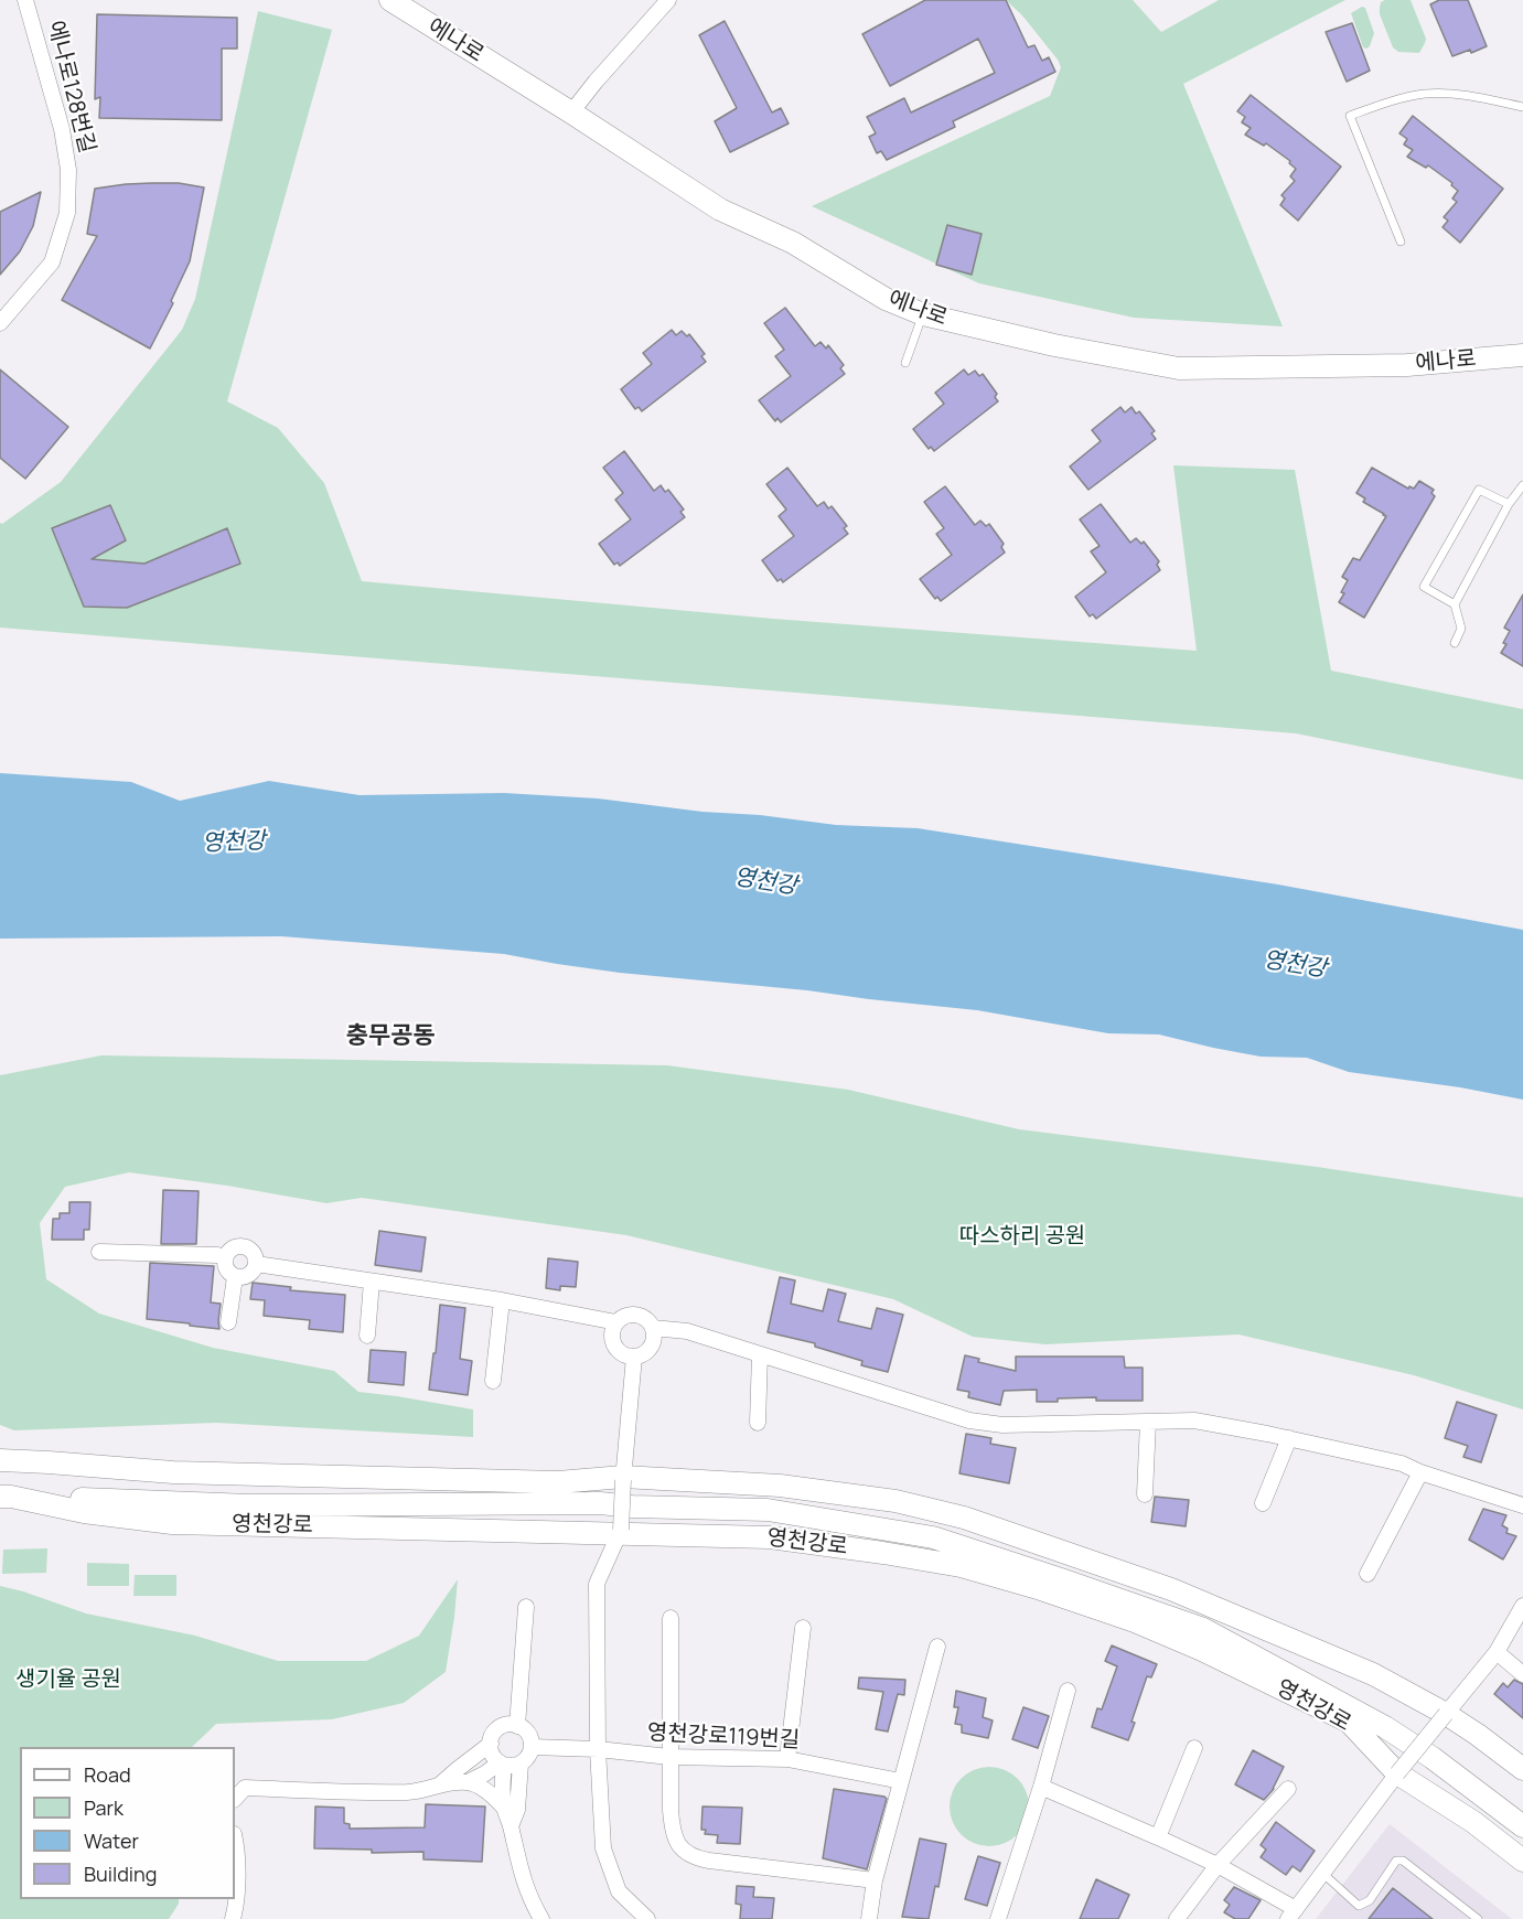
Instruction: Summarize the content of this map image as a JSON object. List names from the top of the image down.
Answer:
{
  "streets": {
    "street": [
      "에나로",
      "에나로128번길",
      "영천강로",
      "영천강로119번길"
    ]
  },
  "districts": ["충무공동"],
  "water": ["영천강"],
  "parks": ["따스하리 공원", "생기율 공원"],
  "legend": [
    "Road",
    "Park",
    "Water",
    "Building"
  ]
}
